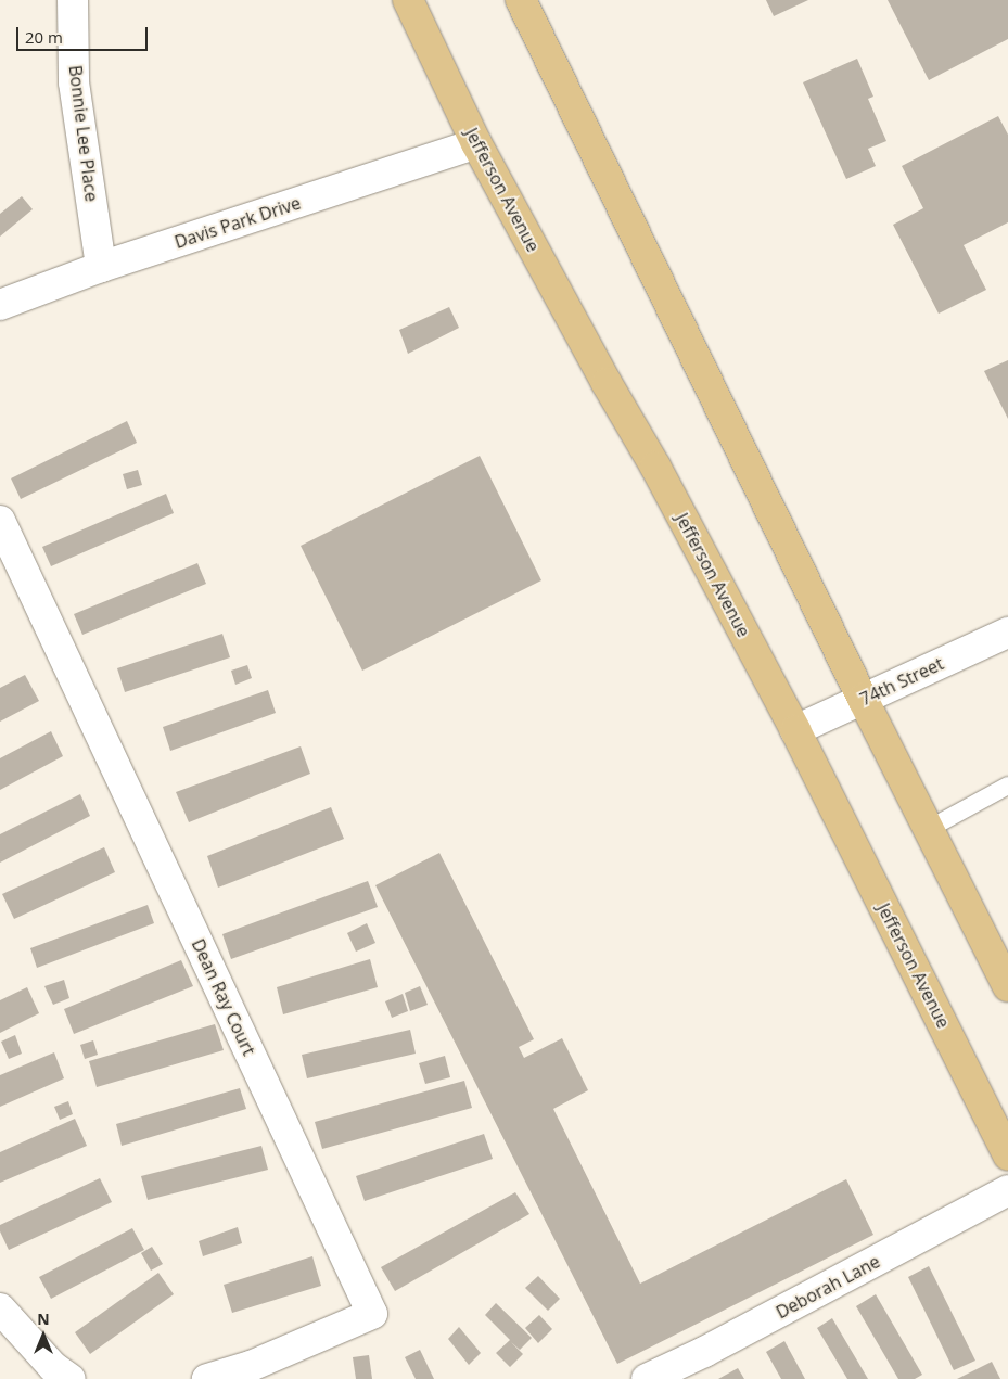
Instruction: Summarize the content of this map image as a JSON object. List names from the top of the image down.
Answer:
{
  "streets": {
    "main road": ["Jefferson Avenue"],
    "street": [
      "Bonnie Lee Place",
      "Davis Park Drive",
      "74th Street",
      "Dean Ray Court",
      "Deborah Lane"
    ]
  },
  "crossings": [
    ["Bonnie Lee Place", "Davis Park Drive"],
    ["Jefferson Avenue", "Davis Park Drive"],
    ["Jefferson Avenue", "74th Street"]
  ],
  "scale_bar": "20 m",
  "north": "top"
}
